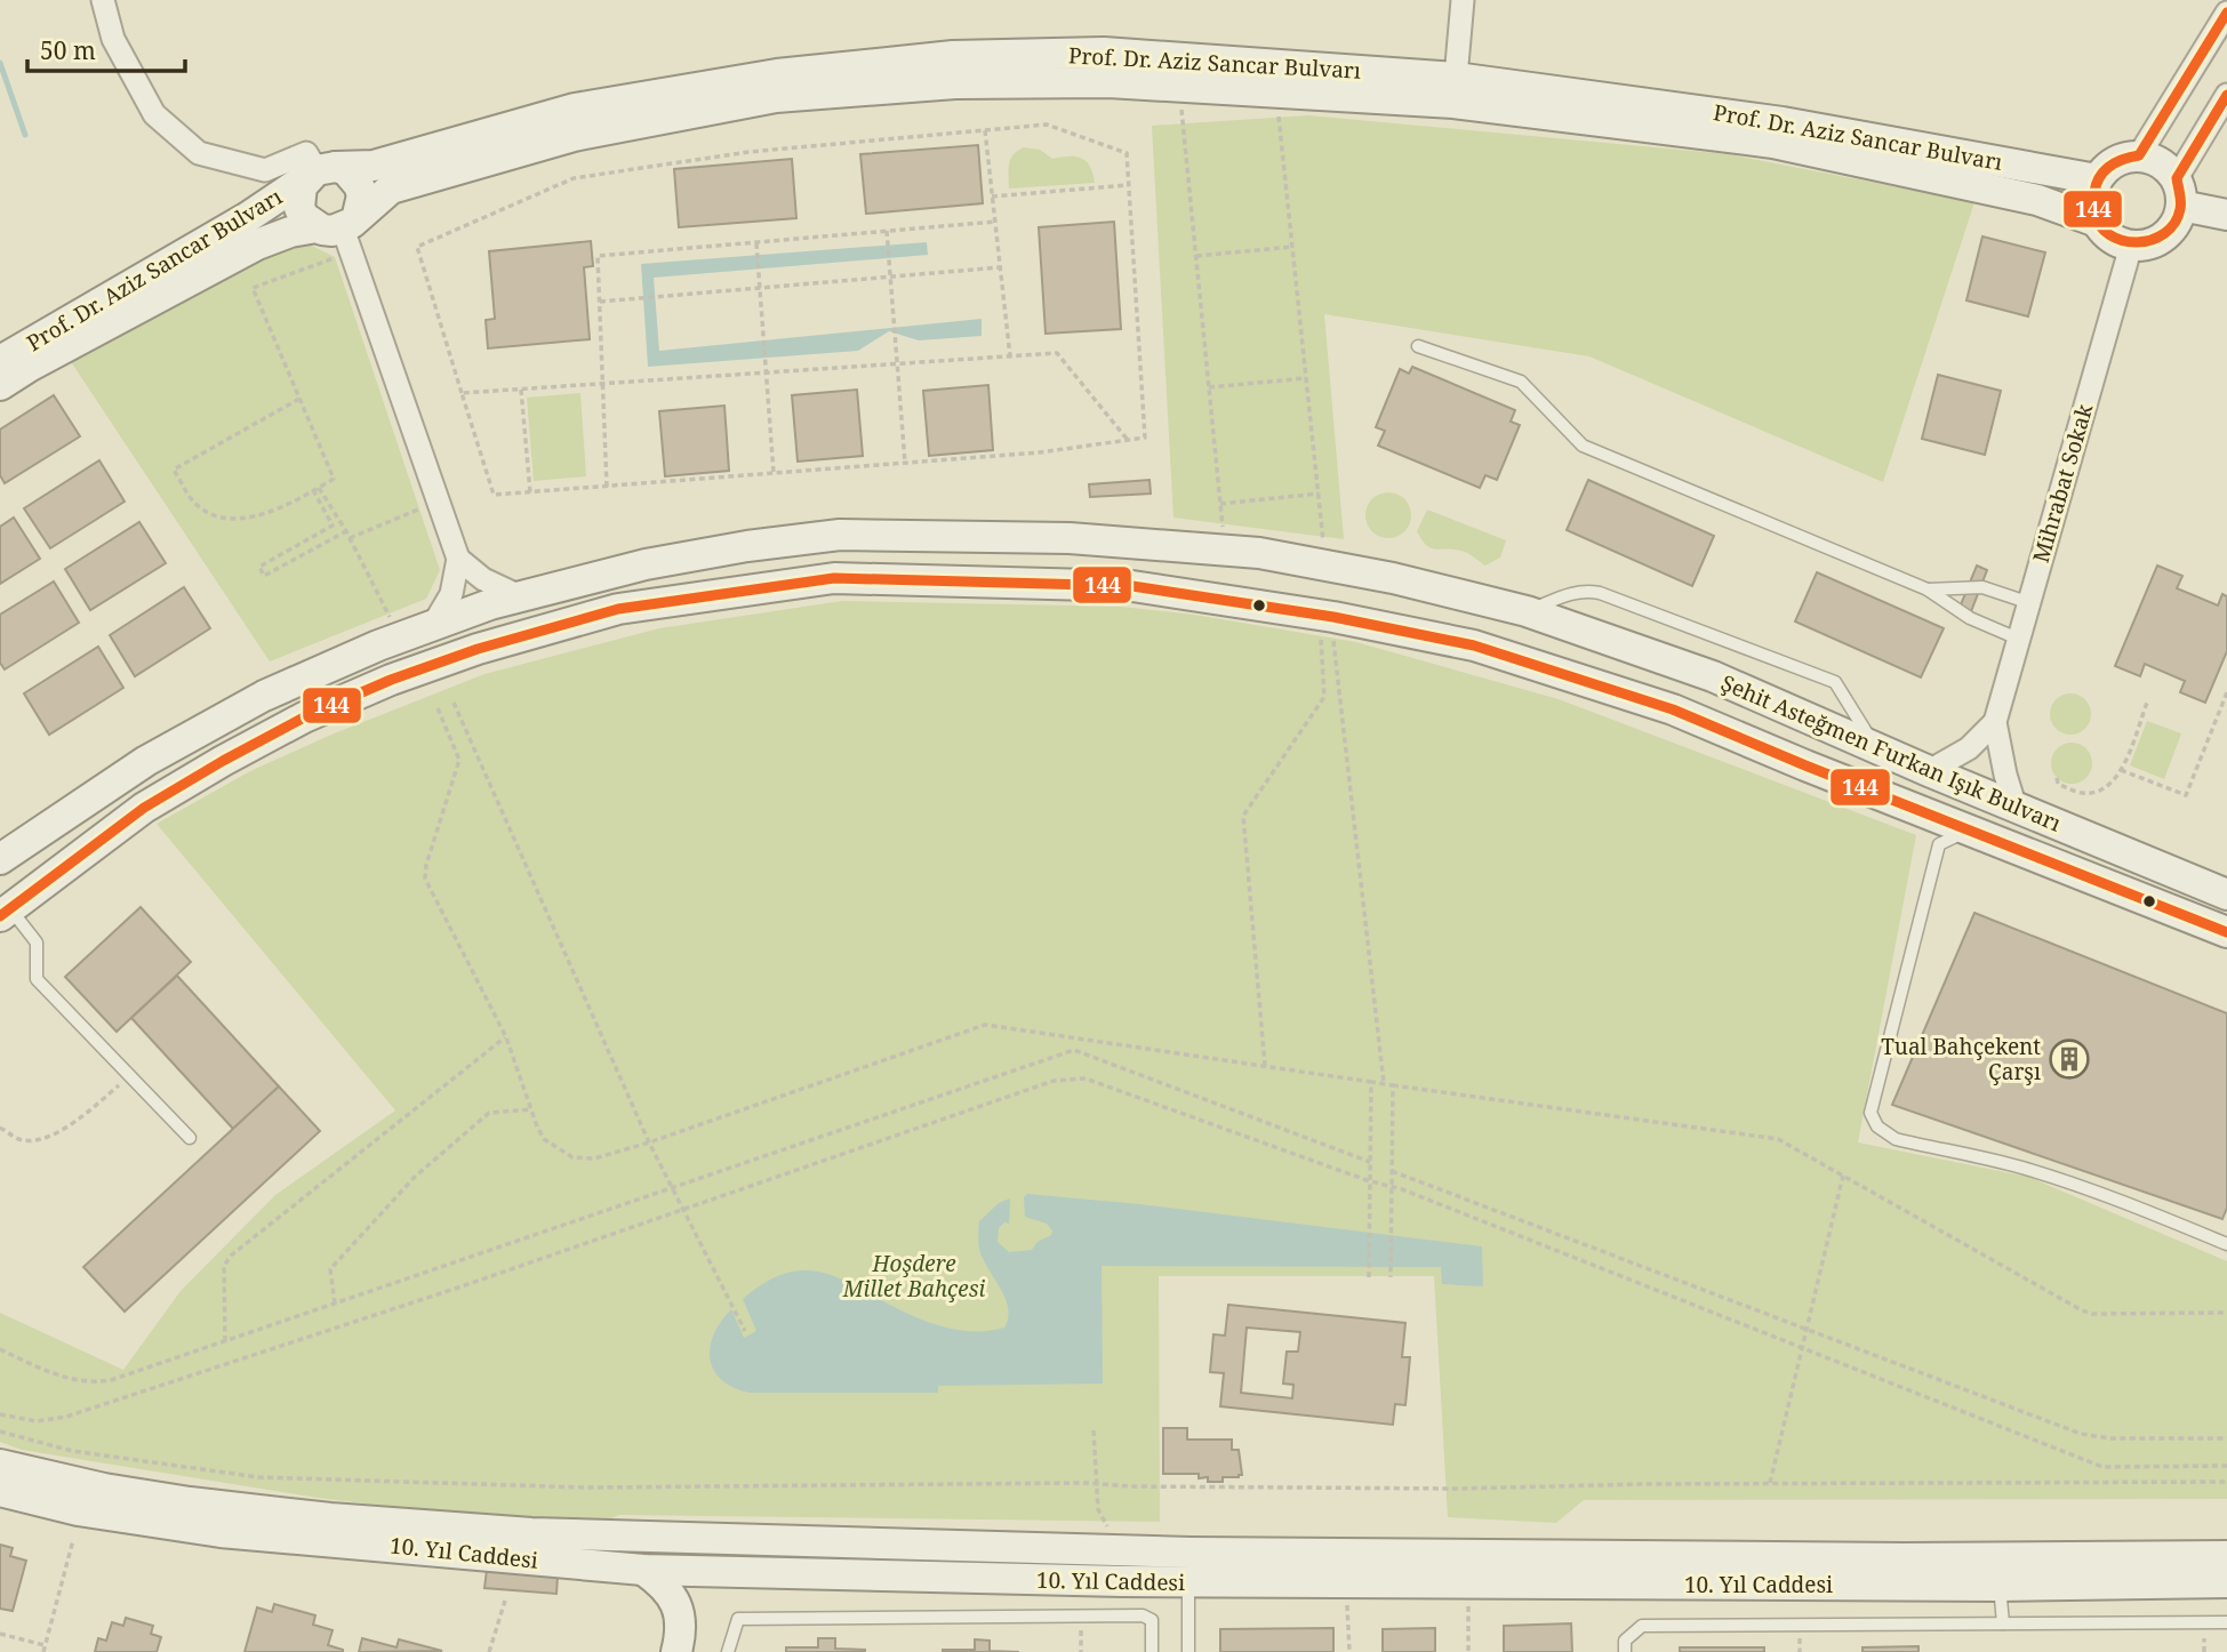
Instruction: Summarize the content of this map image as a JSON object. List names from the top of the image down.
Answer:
{
  "streets": {
    "street": [
      "Prof. Dr. Aziz Sancar Bulvarı",
      "Mihrabat Sokak",
      "Şehit Asteğmen Furkan Işık Bulvarı",
      "10. Yıl Caddesi"
    ]
  },
  "crossings": [
    ["Prof. Dr. Aziz Sancar Bulvarı", "Mihrabat Sokak"]
  ],
  "parks": ["Hoşdere Millet Bahçesi"],
  "places": {
    "building": ["Tual Bahçekent Çarşı"]
  },
  "lines": ["transit line 144"],
  "scale_bar": "50 m"
}
